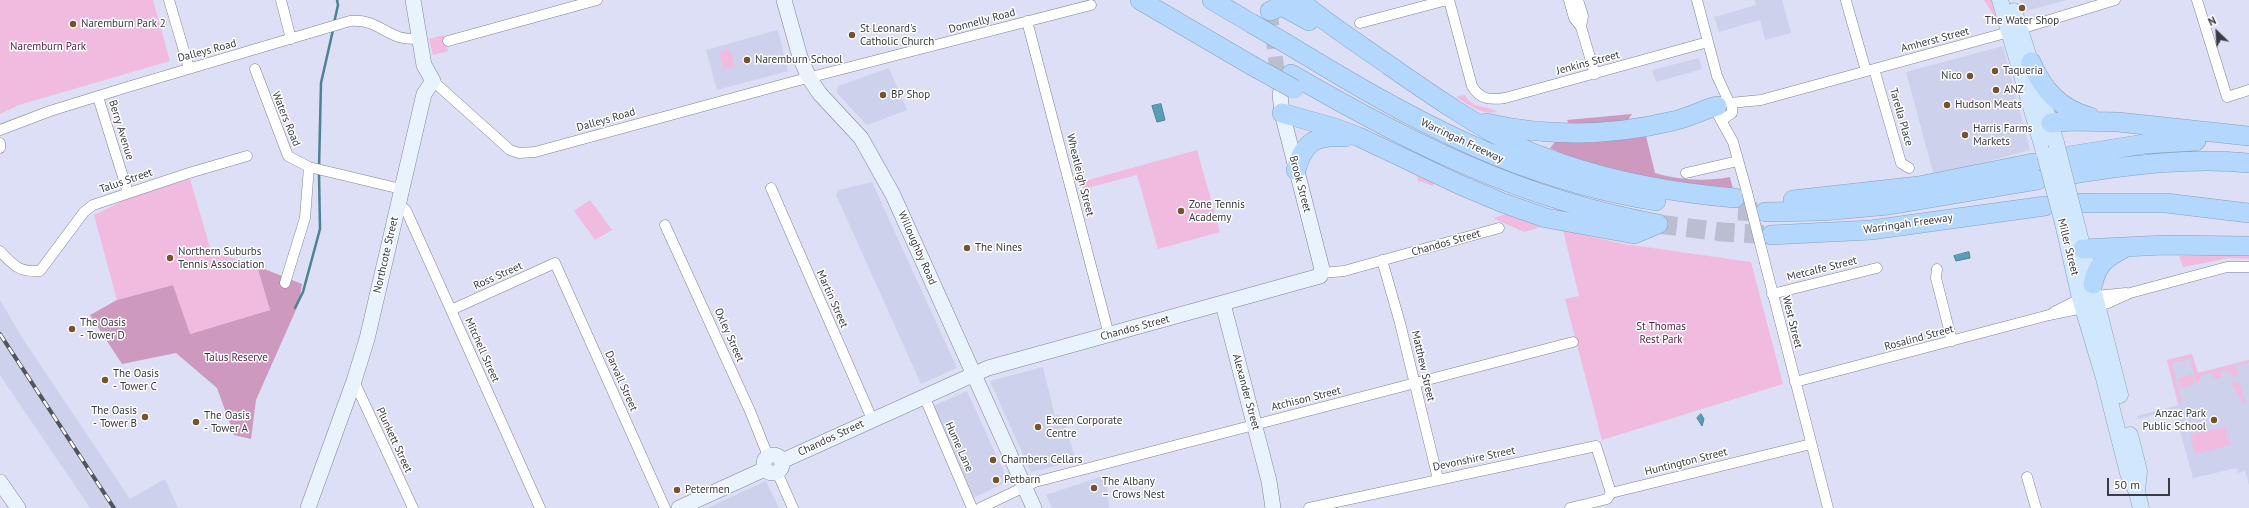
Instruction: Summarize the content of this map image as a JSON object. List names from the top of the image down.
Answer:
{
  "streets": {
    "highway": ["Warringah Freeway"],
    "main road": [
      "Brook Street",
      "Chandos Street",
      "Miller Street",
      "Willoughby Road",
      "Northcote Street",
      "Alexander Street"
    ],
    "street": [
      "Donnelly Road",
      "Amherst Street",
      "Dalleys Road",
      "Jenkins Street",
      "Tarella Place",
      "Waters Road",
      "Berry Avenue",
      "Wheatleigh Street",
      "Talus Street",
      "Metcalfe Street",
      "Ross Street",
      "Martin Street",
      "West Street",
      "Oxley Street",
      "Rosalind Street",
      "Mitchell Street",
      "Matthew Street",
      "Darvall Street",
      "Atchison Street",
      "Plunkett Street",
      "Hume Lane",
      "Devonshire Street",
      "Huntington Street"
    ]
  },
  "crossings": [
    ["Donnelly Road", "Dalleys Road"],
    ["Donnelly Road", "Wheatleigh Street"],
    ["Donnelly Road", "Willoughby Road"],
    ["Amherst Street", "Tarella Place"],
    ["Amherst Street", "Miller Street"],
    ["Amherst Street", "West Street"],
    ["Dalleys Road", "Berry Avenue"],
    ["Dalleys Road", "Willoughby Road"],
    ["Dalleys Road", "Northcote Street"],
    ["Jenkins Street", "West Street"],
    ["Berry Avenue", "Talus Street"],
    ["Warringah Freeway", "Brook Street"],
    ["Warringah Freeway", "West Street"],
    ["Wheatleigh Street", "Chandos Street"],
    ["Brook Street", "Chandos Street"],
    ["Chandos Street", "Willoughby Road"],
    ["Chandos Street", "Martin Street"],
    ["Chandos Street", "Oxley Street"],
    ["Chandos Street", "Matthew Street"],
    ["Chandos Street", "Alexander Street"],
    ["Chandos Street", "Hume Lane"],
    ["Miller Street", "Rosalind Street"],
    ["Willoughby Road", "Atchison Street"],
    ["Northcote Street", "Mitchell Street"],
    ["Northcote Street", "Plunkett Street"],
    ["Metcalfe Street", "West Street"],
    ["Ross Street", "Mitchell Street"],
    ["Ross Street", "Darvall Street"],
    ["West Street", "Rosalind Street"],
    ["West Street", "Huntington Street"],
    ["Matthew Street", "Atchison Street"],
    ["Matthew Street", "Devonshire Street"],
    ["Alexander Street", "Atchison Street"],
    ["Devonshire Street", "Huntington Street"]
  ],
  "parks": ["Naremburn Park", "St Thomas Rest Park", "Talus Reserve"],
  "places": [
    "The Water Shop",
    "Naremburn Park 2",
    "St Leonard's Catholic Church",
    "Naremburn School",
    "Taqueria",
    "Nico",
    "ANZ",
    "BP Shop",
    "Hudson Meats",
    "Harris Farms Markets",
    "Zone Tennis Academy",
    "The Nines",
    "Northern Suburbs Tennis Association",
    "The Oasis - Tower D",
    "The Oasis - Tower C",
    "The Oasis - Tower B",
    "Anzac Park Public School",
    "The Oasis - Tower A",
    "Excen Corporate Centre",
    "Chambers Cellars",
    "Petbarn",
    "The Albany – Crows Nest",
    "Petermen"
  ],
  "scale_bar": "50 m",
  "north": "top left"
}
